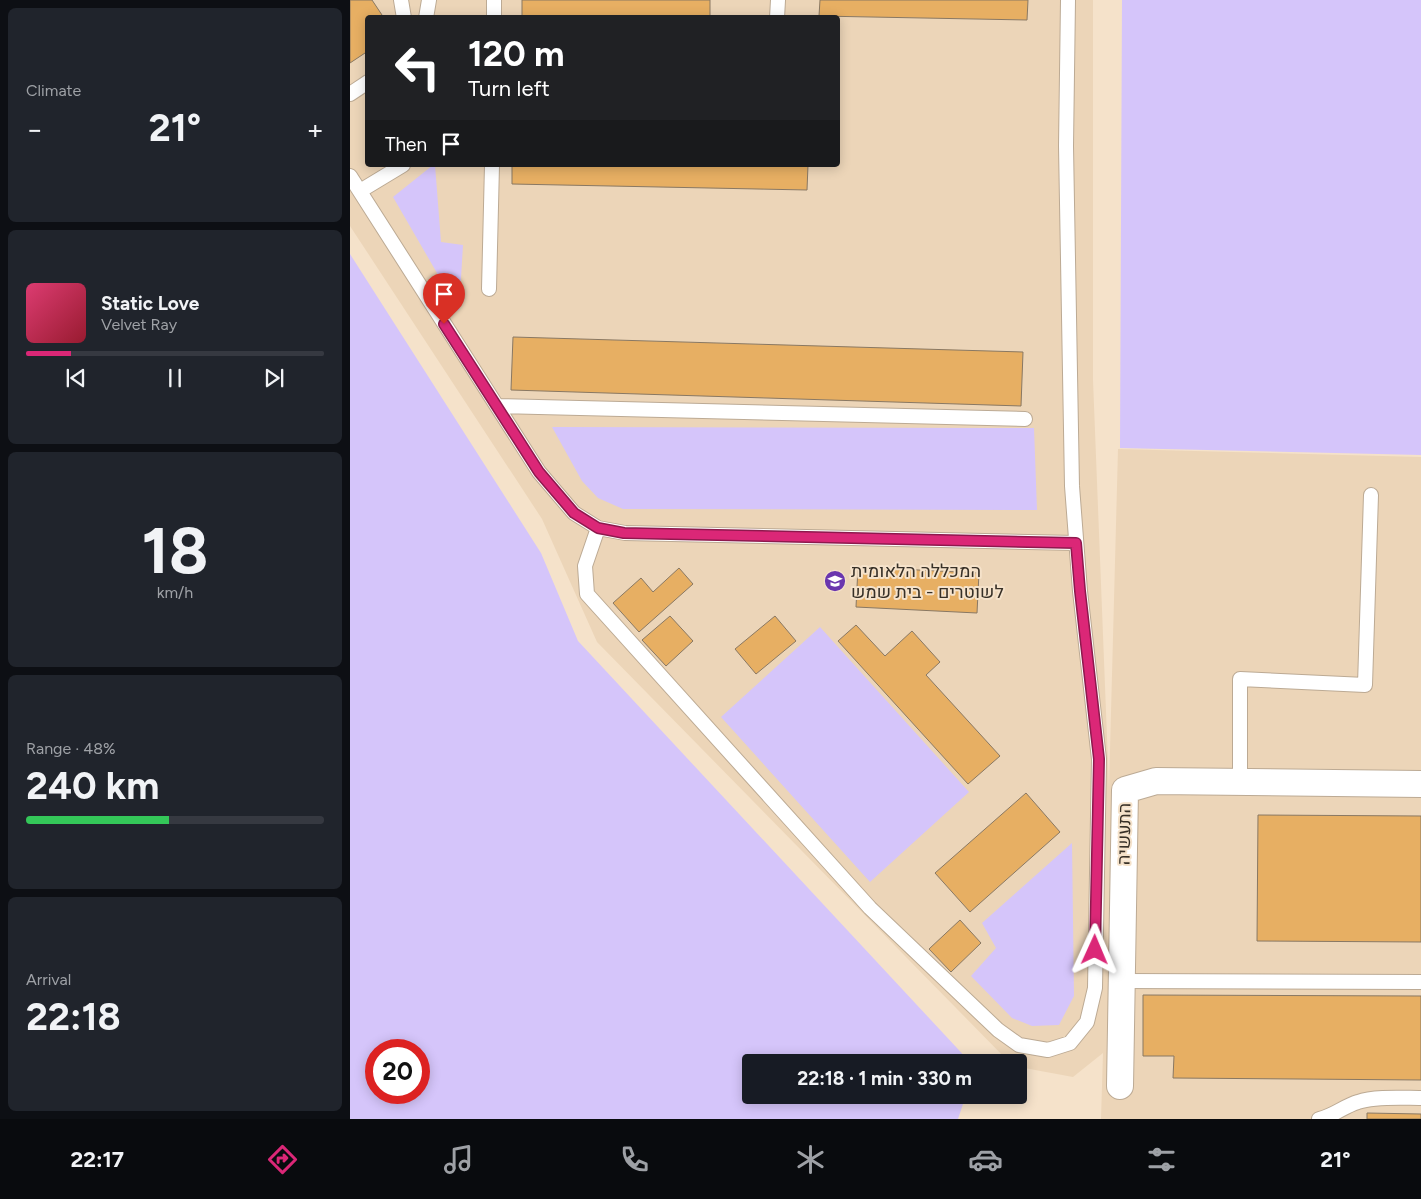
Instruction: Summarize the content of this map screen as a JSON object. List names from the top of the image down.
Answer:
{
  "streets": {
    "street": ["התעשיה"]
  },
  "places": {
    "school or university": ["המכללה הלאומית לשוטרים - בית שמש"]
  },
  "page": {
    "tile": [
      "Climate",
      ["18", "km/h"],
      ["Range · 48%", "240 km"],
      ["Arrival", "22:18"]
    ],
    "turn": ["120 m", "Turn left"],
    "heat": ["−", "21°", "+"],
    "then": "Then",
    "song": ["Static Love", "Velvet Ray"],
    "limit": "20",
    "trip": "22:18 · 1 min · 330 m",
    "tabs": ["22:17", "21°"]
  }
}
